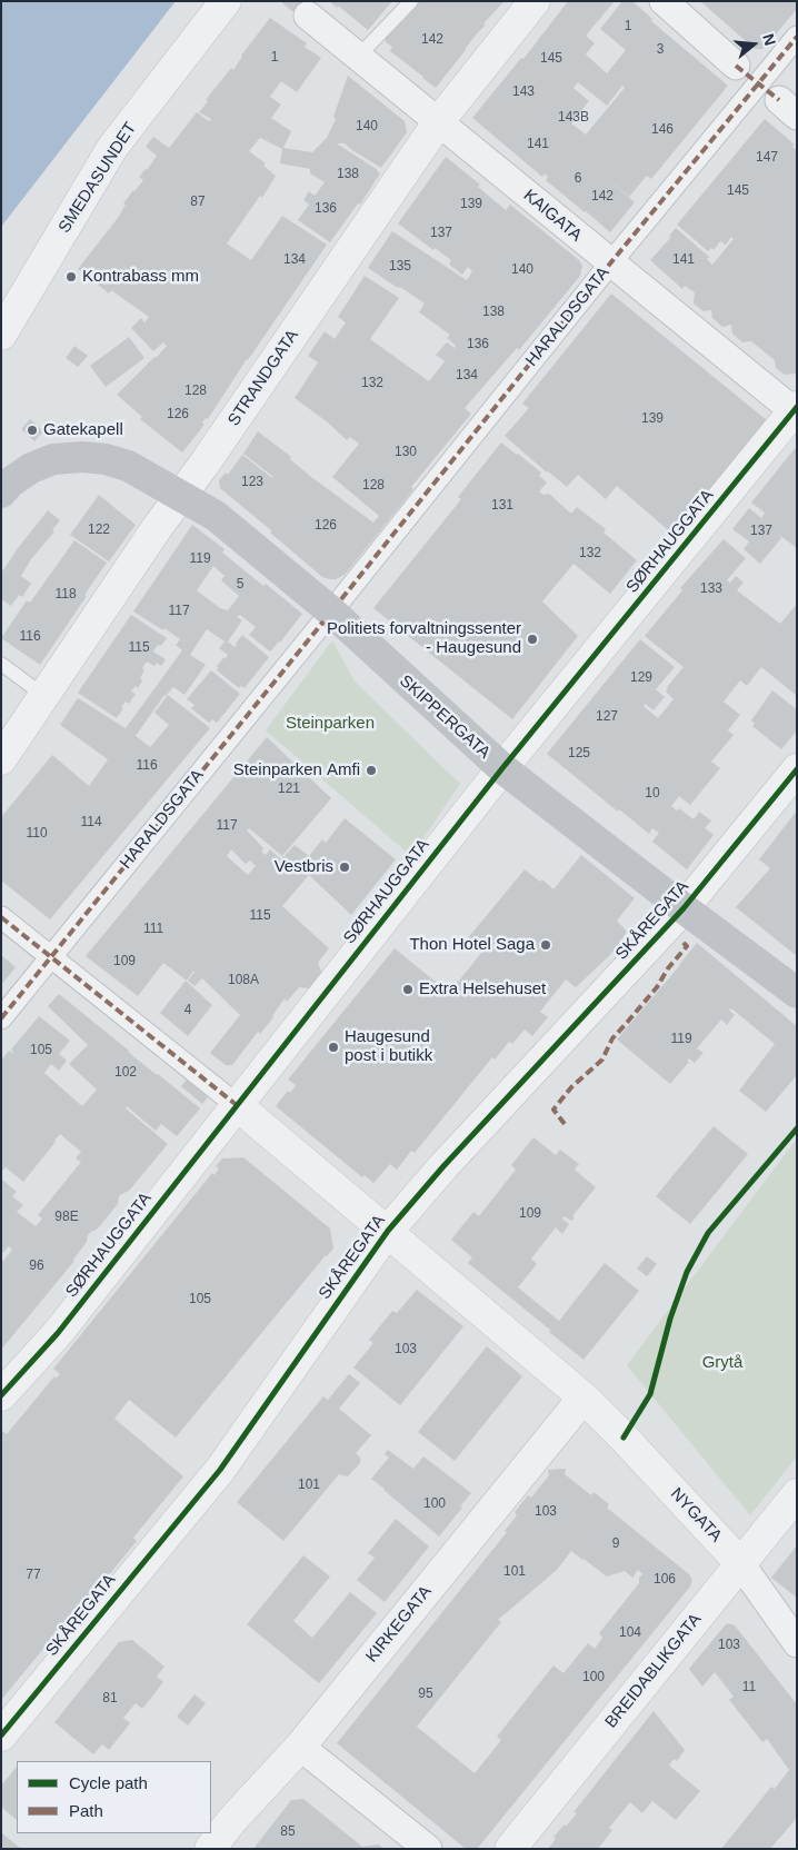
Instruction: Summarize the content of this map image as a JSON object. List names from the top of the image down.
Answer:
{
  "streets": {
    "main road": ["SKIPPERGATA"],
    "street": [
      "SMEDASUNDET",
      "KAIGATA",
      "HARALDSGATA",
      "STRANDGATA",
      "SØRHAUGGATA",
      "SKÅREGATA",
      "NYGATA",
      "KIRKEGATA",
      "BREIDABLIKGATA"
    ]
  },
  "crossings": [
    ["KAIGATA", "HARALDSGATA"],
    ["KAIGATA", "STRANDGATA"],
    ["KAIGATA", "SØRHAUGGATA"],
    ["STRANDGATA", "SKIPPERGATA"],
    ["SØRHAUGGATA", "SKIPPERGATA"],
    ["SØRHAUGGATA", "NYGATA"],
    ["SKIPPERGATA", "SKÅREGATA"],
    ["SKÅREGATA", "NYGATA"],
    ["NYGATA", "KIRKEGATA"],
    ["NYGATA", "BREIDABLIKGATA"]
  ],
  "parks": ["Steinparken", "Grytå"],
  "places": [
    "Kontrabass mm",
    "Gatekapell",
    "Politiets forvaltningssenter - Haugesund",
    "Steinparken Amfi",
    "Vestbris",
    "Thon Hotel Saga",
    "Extra Helsehuset",
    "Haugesund post i butikk"
  ],
  "house_numbers": [
    "1",
    "142",
    "3",
    "1",
    "145",
    "143",
    "143B",
    "140",
    "146",
    "141",
    "147",
    "138",
    "6",
    "145",
    "142",
    "87",
    "139",
    "136",
    "137",
    "134",
    "141",
    "135",
    "140",
    "138",
    "136",
    "134",
    "132",
    "128",
    "126",
    "139",
    "130",
    "123",
    "128",
    "131",
    "126",
    "122",
    "137",
    "132",
    "119",
    "5",
    "133",
    "118",
    "117",
    "116",
    "115",
    "129",
    "127",
    "125",
    "116",
    "121",
    "10",
    "114",
    "117",
    "110",
    "115",
    "111",
    "109",
    "108A",
    "4",
    "119",
    "105",
    "102",
    "109",
    "98E",
    "96",
    "105",
    "103",
    "101",
    "100",
    "103",
    "9",
    "101",
    "77",
    "106",
    "104",
    "103",
    "100",
    "11",
    "95",
    "81",
    "85"
  ],
  "legend": ["Cycle path", "Path"],
  "north": "right"
}
